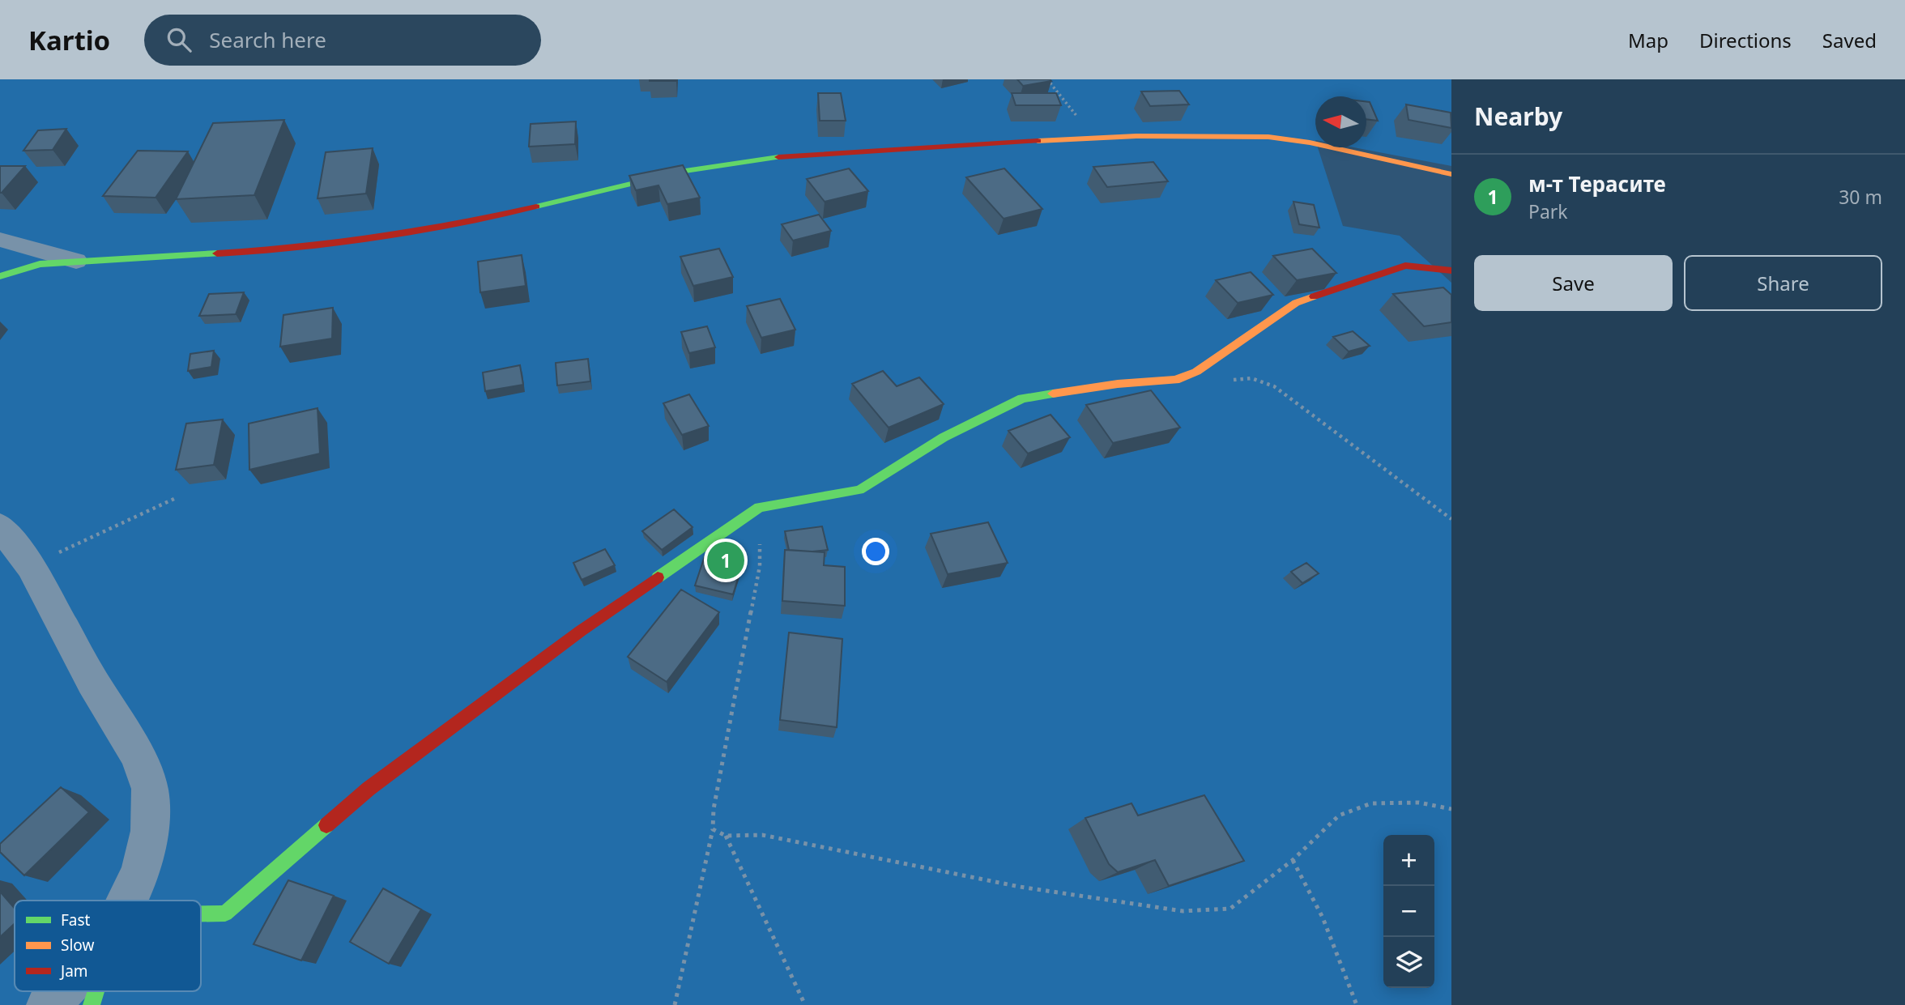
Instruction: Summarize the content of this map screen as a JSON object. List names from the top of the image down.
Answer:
{
  "legend": ["Fast", "Slow", "Jam"],
  "north": "left",
  "page": {
    "header": "Kartio",
    "search": "Search here",
    "nav": ["Map", "Directions", "Saved"],
    "heading": "Nearby",
    "list": [
      {
        "mark": "1",
        "name": "м-т Терасите",
        "note": "Park",
        "value": "30 m"
      }
    ],
    "buttons": ["Save", "Share"],
    "pins": "1",
    "map_buttons": ["+", "−"]
  }
}
